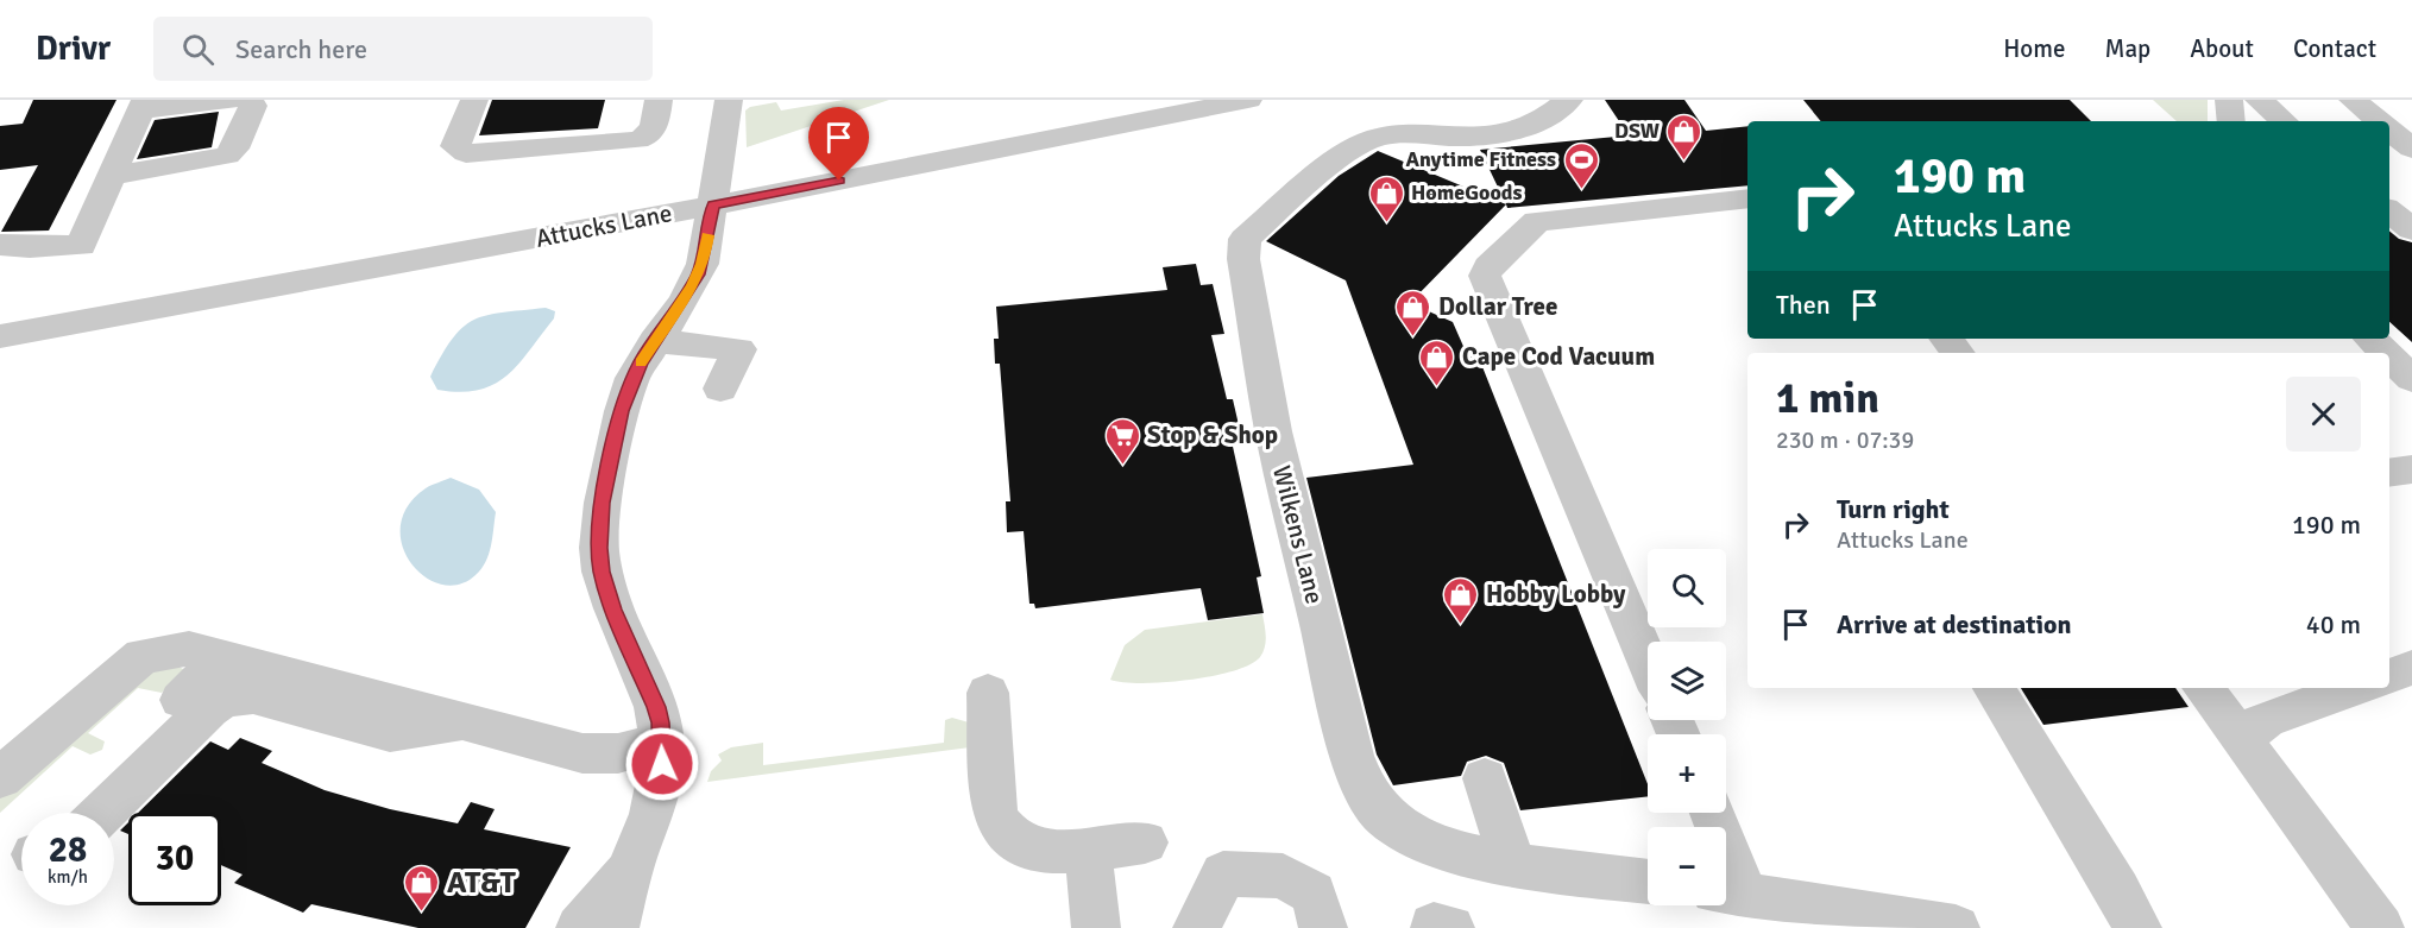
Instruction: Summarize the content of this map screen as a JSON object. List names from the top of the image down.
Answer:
{
  "streets": {
    "street": ["Attucks Lane", "Wilkens Lane"]
  },
  "places": {
    "shop": [
      "DSW",
      "HomeGoods",
      "Dollar Tree",
      "Cape Cod Vacuum",
      "Hobby Lobby",
      "AT&T"
    ],
    "sports": ["Anytime Fitness"],
    "supermarket": ["Stop & Shop"]
  },
  "page": {
    "header": "Drivr",
    "search": "Search here",
    "nav": [
      "Home",
      "Map",
      "About",
      "Contact"
    ],
    "turn": ["190 m", "Attucks Lane"],
    "then": "Then",
    "heading": ["1 min", "230 m · 07:39"],
    "list": [
      {
        "name": "Turn right",
        "note": "Attucks Lane",
        "value": "190 m"
      },
      {
        "name": "Arrive at destination",
        "value": "40 m"
      }
    ],
    "map_buttons": ["+", "−"],
    "speed": "28 km/h",
    "limit": "30"
  }
}
